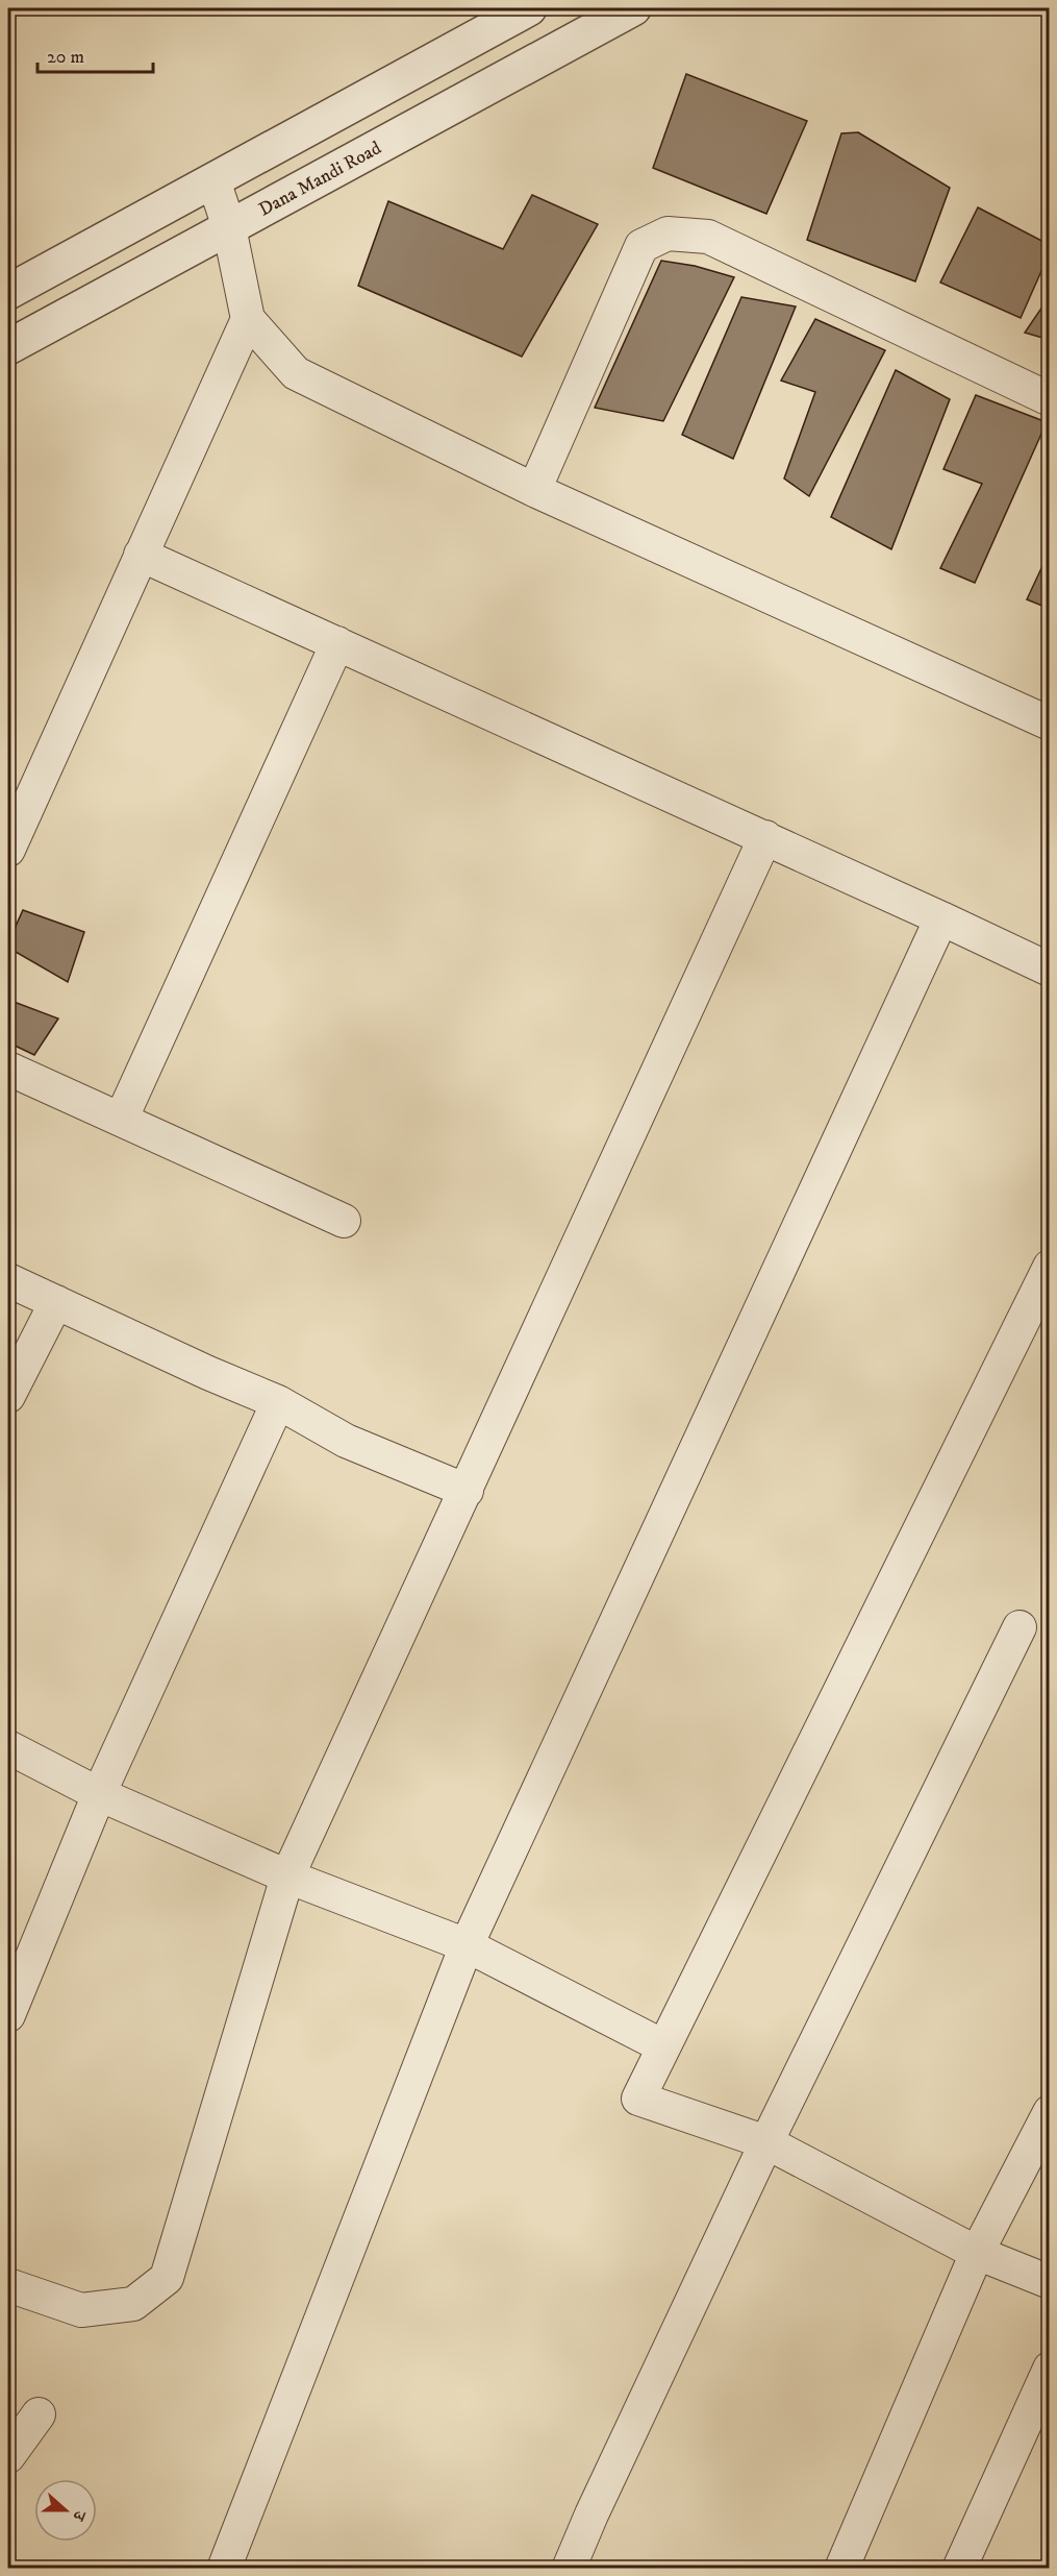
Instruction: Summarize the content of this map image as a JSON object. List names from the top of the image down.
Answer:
{
  "streets": {
    "street": ["Dana Mandi Road"]
  },
  "scale_bar": "20 m",
  "north": "right"
}
